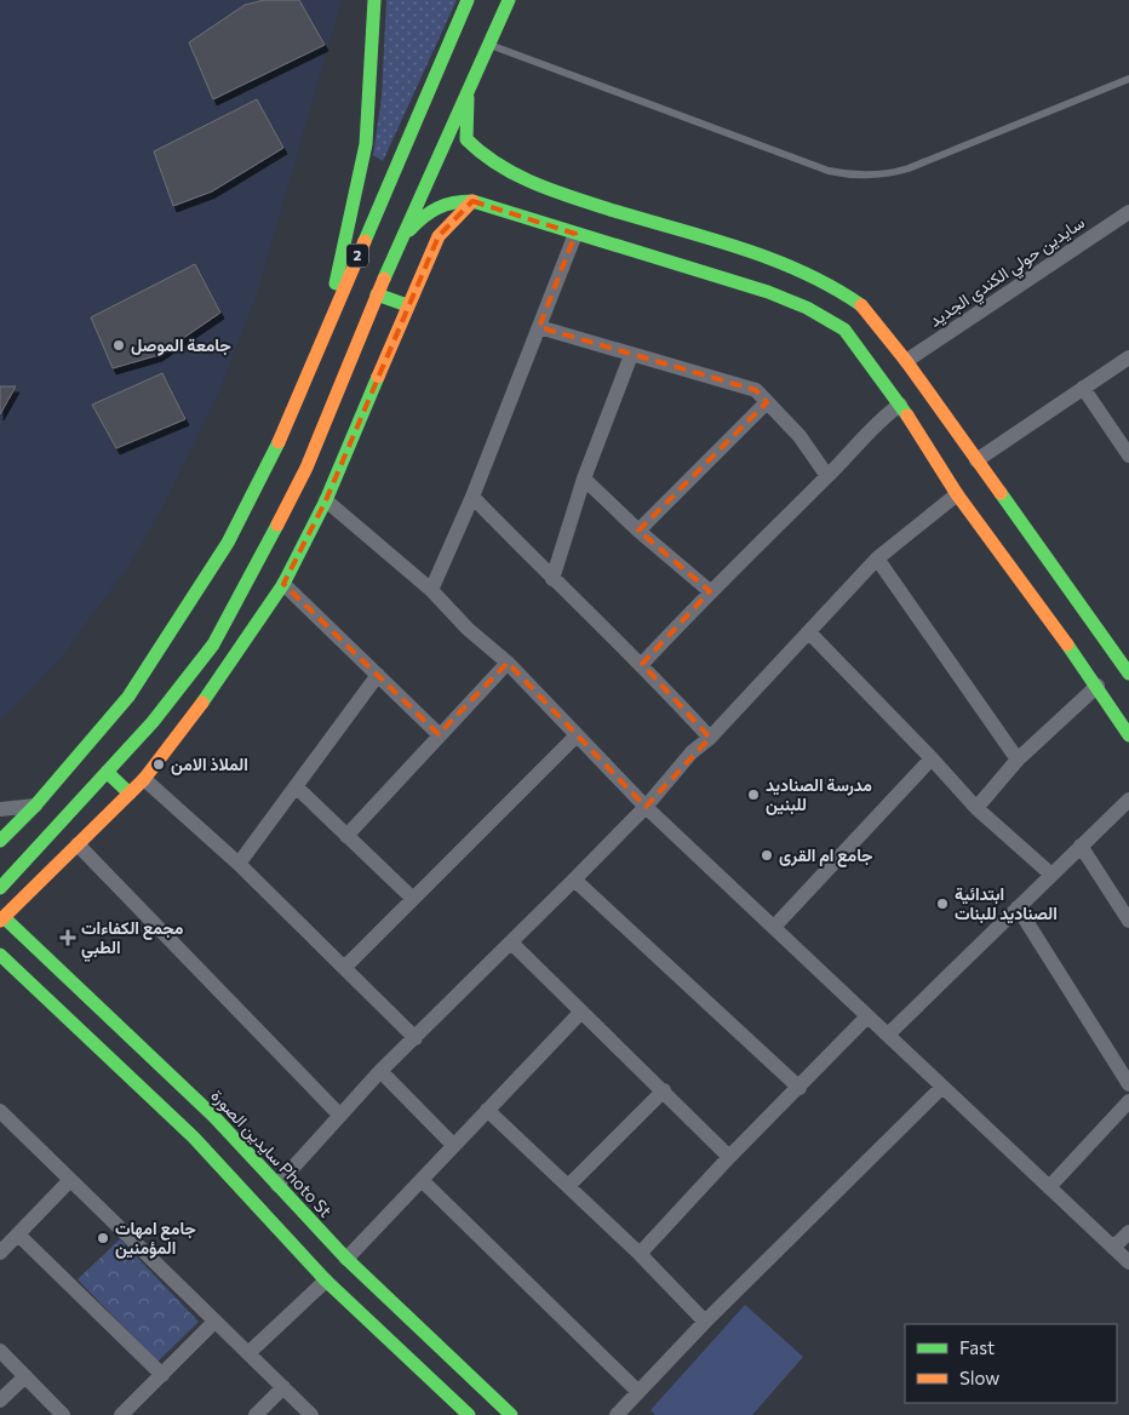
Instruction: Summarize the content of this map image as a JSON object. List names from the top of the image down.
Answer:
{
  "streets": {
    "main road": ["2", "سايدين الصورة Photo St"],
    "street": ["سايدين حولي الكندي الجديد"]
  },
  "places": {
    "other": [
      "جامعة الموصل",
      "الملاذ الامن",
      "مدرسة الصناديد للبنين",
      "جامع ام القرى",
      "ابتدائية الصناديد للبنات",
      "جامع امهات المؤمنين"
    ],
    "health": ["مجمع الكفاءات الطبي"]
  },
  "legend": ["Fast", "Slow"]
}
